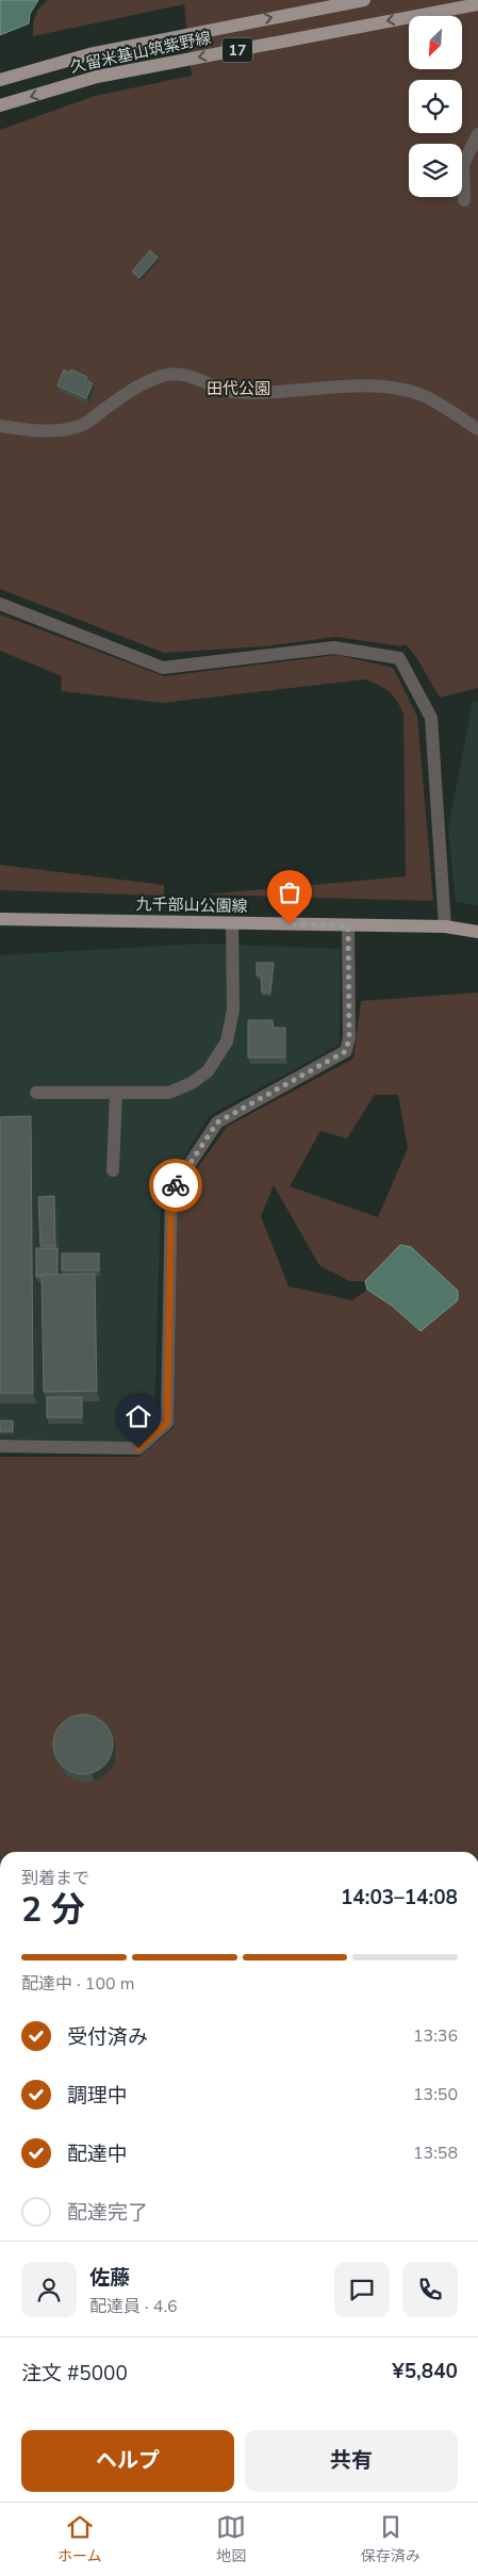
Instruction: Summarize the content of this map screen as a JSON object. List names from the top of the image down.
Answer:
{
  "streets": {
    "main road": ["17", "久留米基山筑紫野線", "九千部山公園線"]
  },
  "parks": ["田代公園"],
  "north": "bottom left",
  "page": {
    "heading": ["2 分", "到着まで", "14:03–14:08"],
    "panel": [
      "佐藤",
      "配達員 · 4.6",
      "注文 #5000",
      "¥5,840"
    ],
    "bar": "配達中 · 100 m",
    "list": [
      ["受付済み", "13:36"],
      ["調理中", "13:50"],
      ["配達中", "13:58"],
      "配達完了"
    ],
    "buttons": ["ヘルプ", "共有"],
    "tabs": ["ホーム", "地図", "保存済み"]
  }
}
